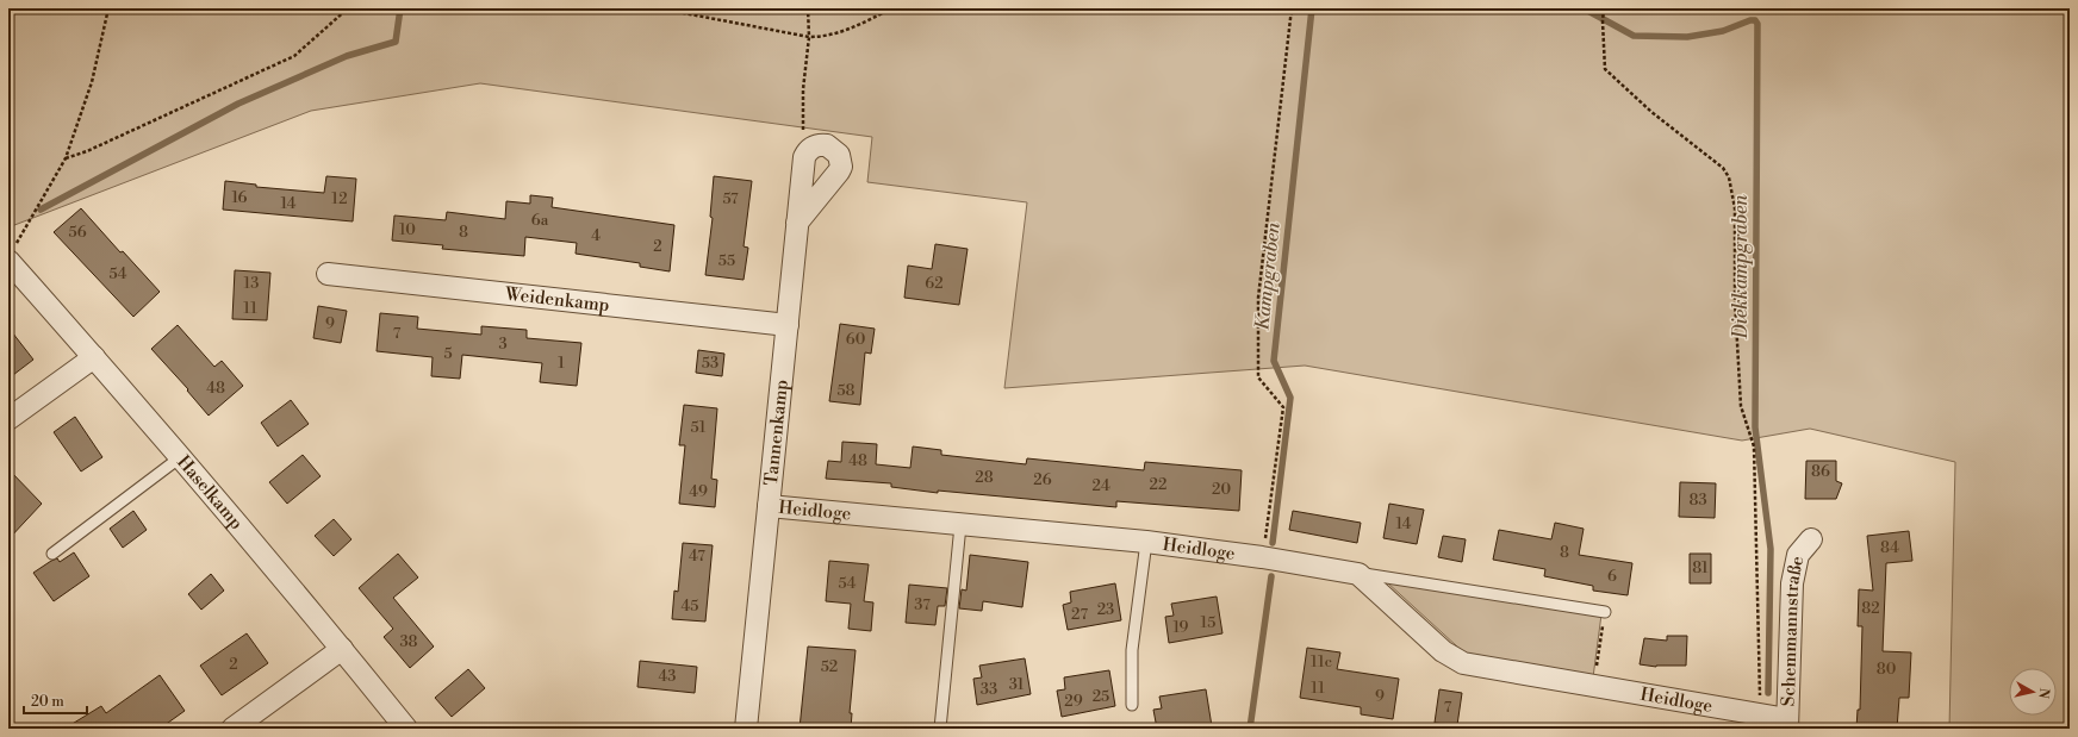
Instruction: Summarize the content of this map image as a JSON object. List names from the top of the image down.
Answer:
{
  "streets": {
    "street": [
      "Weidenkamp",
      "Tannenkamp",
      "Haselkamp",
      "Heidloge",
      "Schemmannstraße"
    ]
  },
  "crossings": [
    ["Weidenkamp", "Tannenkamp"],
    ["Tannenkamp", "Heidloge"],
    ["Heidloge", "Schemmannstraße"]
  ],
  "water": ["Diekkampgraben", "Kampgraben"],
  "house_numbers": [
    "16",
    "12",
    "57",
    "14",
    "6a",
    "10",
    "56",
    "8",
    "4",
    "2",
    "55",
    "54",
    "13",
    "62",
    "11",
    "9",
    "7",
    "60",
    "3",
    "5",
    "1",
    "53",
    "48",
    "58",
    "51",
    "48",
    "86",
    "28",
    "26",
    "22",
    "24",
    "20",
    "49",
    "83",
    "14",
    "84",
    "8",
    "47",
    "81",
    "6",
    "54",
    "37",
    "45",
    "82",
    "23",
    "27",
    "15",
    "19",
    "38",
    "11c",
    "2",
    "52",
    "80",
    "43",
    "31",
    "11",
    "33",
    "25",
    "9",
    "29",
    "7"
  ],
  "scale_bar": "20 m",
  "north": "right"
}
